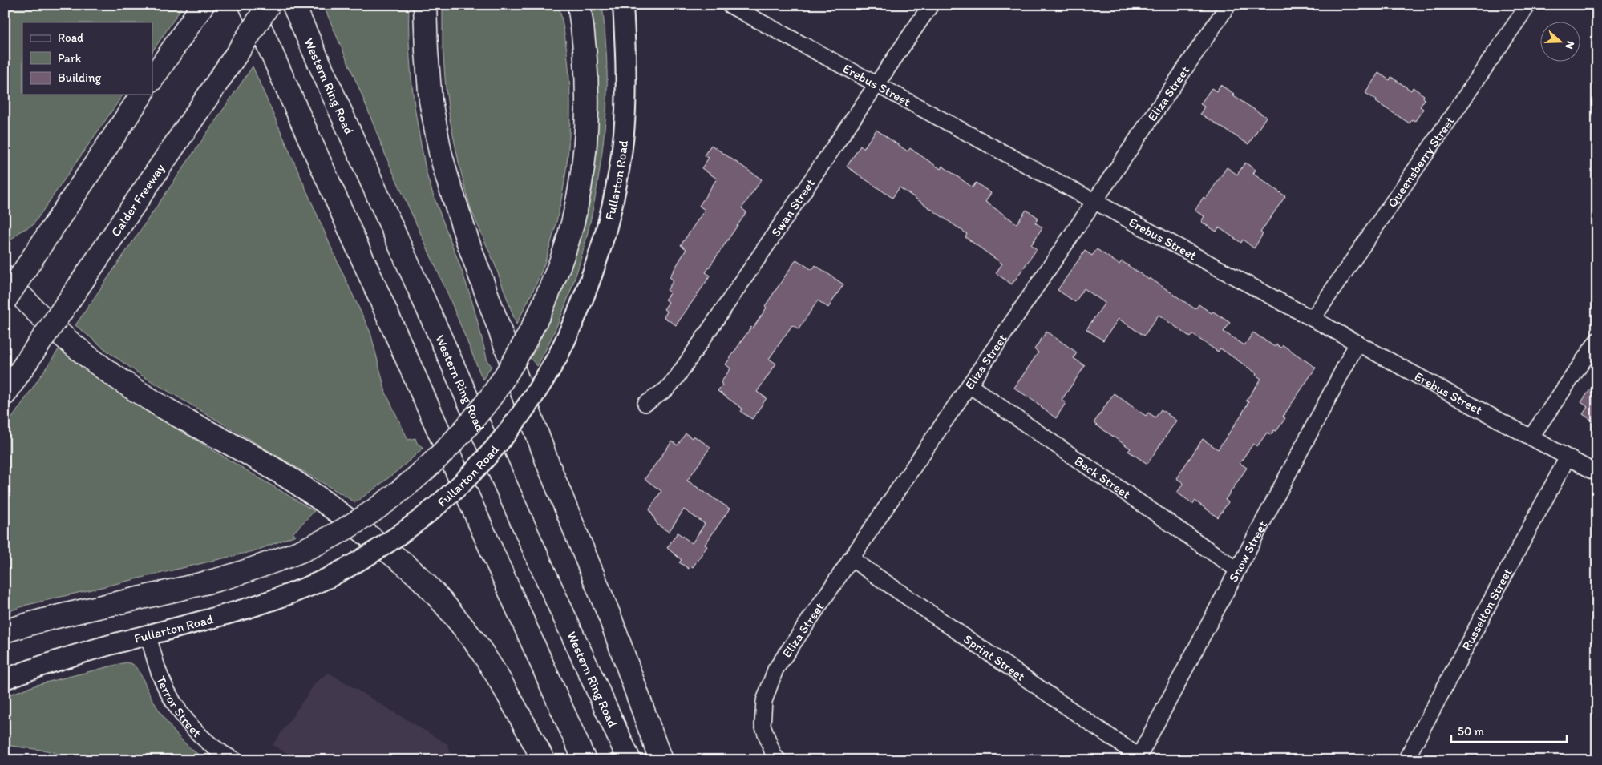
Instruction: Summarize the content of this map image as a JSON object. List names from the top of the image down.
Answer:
{
  "streets": {
    "highway": ["Western Ring Road", "Calder Freeway"],
    "main road": ["Fullarton Road"],
    "street": [
      "Erebus Street",
      "Eliza Street",
      "Queensberry Street",
      "Swan Street",
      "Beck Street",
      "Snow Street",
      "Russelton Street",
      "Sprint Street",
      "Terror Street"
    ]
  },
  "crossings": [
    ["Erebus Street", "Eliza Street"],
    ["Erebus Street", "Queensberry Street"],
    ["Erebus Street", "Swan Street"],
    ["Erebus Street", "Snow Street"],
    ["Erebus Street", "Russelton Street"],
    ["Eliza Street", "Beck Street"],
    ["Eliza Street", "Sprint Street"],
    ["Fullarton Road", "Terror Street"],
    ["Beck Street", "Snow Street"],
    ["Snow Street", "Sprint Street"]
  ],
  "legend": ["Road", "Park", "Building"],
  "scale_bar": "50 m",
  "north": "right"
}
